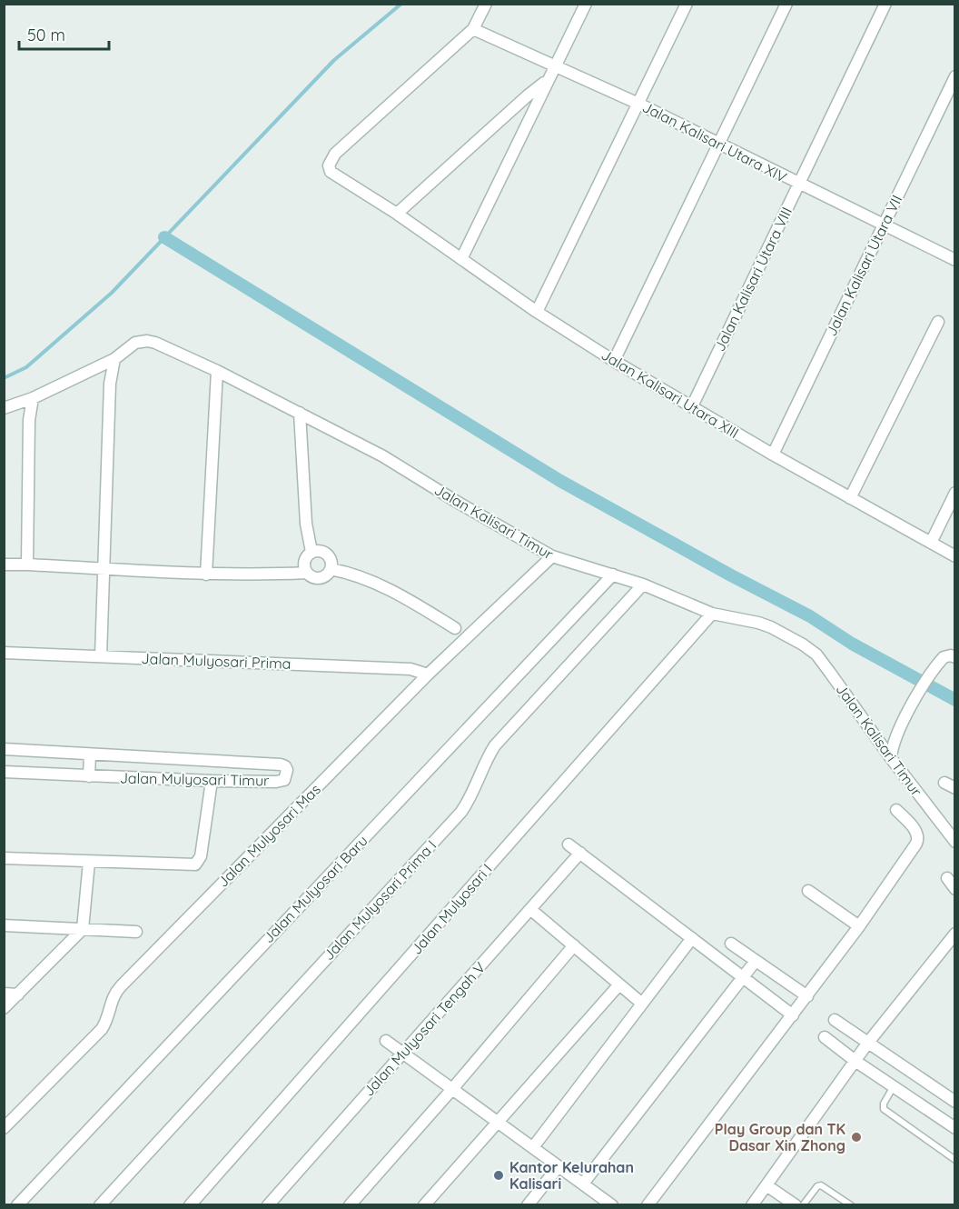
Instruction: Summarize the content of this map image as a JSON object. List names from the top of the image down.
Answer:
{
  "streets": {
    "street": [
      "Jalan Kalisari Utara XIV",
      "Jalan Kalisari Utara VII",
      "Jalan Kalisari Utara VIII",
      "Jalan Kalisari Utara XIII",
      "Jalan Kalisari Timur",
      "Jalan Mulyosari Prima",
      "Jalan Mulyosari Timur",
      "Jalan Mulyosari Mas",
      "Jalan Mulyosari Baru",
      "Jalan Mulyosari Prima I",
      "Jalan Mulyosari I",
      "Jalan Mulyosari Tengah V"
    ]
  },
  "crossings": [
    ["Jalan Kalisari Utara XIV", "Jalan Kalisari Utara VII"],
    ["Jalan Kalisari Utara XIV", "Jalan Kalisari Utara VIII"],
    ["Jalan Kalisari Utara XIV", "Jalan Kalisari Utara XIII"],
    ["Jalan Kalisari Utara VII", "Jalan Kalisari Utara XIII"],
    ["Jalan Kalisari Utara VIII", "Jalan Kalisari Utara XIII"],
    ["Jalan Kalisari Timur", "Jalan Mulyosari Mas"],
    ["Jalan Kalisari Timur", "Jalan Mulyosari Baru"],
    ["Jalan Kalisari Timur", "Jalan Mulyosari Prima I"],
    ["Jalan Kalisari Timur", "Jalan Mulyosari I"],
    ["Jalan Mulyosari Prima", "Jalan Mulyosari Mas"]
  ],
  "places": ["Play Group dan TK Dasar Xin Zhong", "Kantor Kelurahan Kalisari"],
  "scale_bar": "50 m"
}
